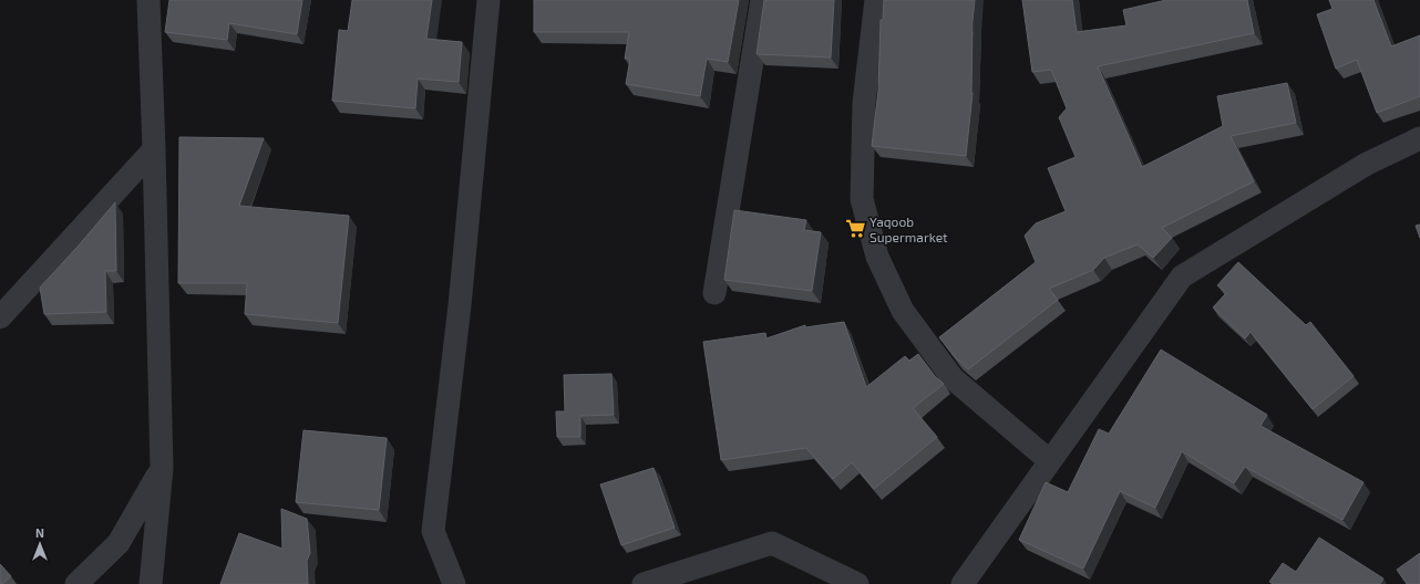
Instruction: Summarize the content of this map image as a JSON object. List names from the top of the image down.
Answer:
{
  "places": {
    "supermarket": ["Yaqoob Supermarket"]
  },
  "north": "top"
}
